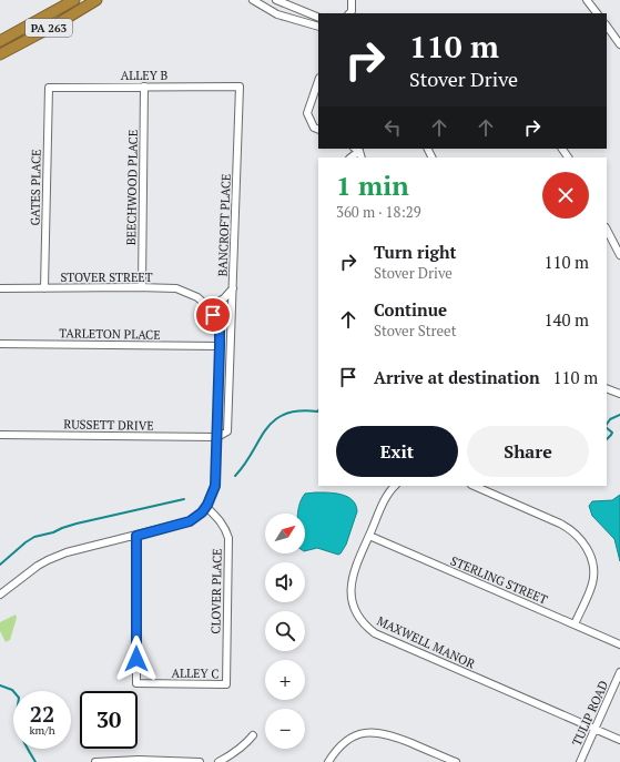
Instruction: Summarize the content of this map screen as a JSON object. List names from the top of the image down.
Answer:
{
  "streets": {
    "highway": ["PA 263"],
    "street": [
      "ALLEY B",
      "GATES PLACE",
      "BEECHWOOD PLACE",
      "BANCROFT PLACE",
      "STOVER STREET",
      "TARLETON PLACE",
      "RUSSETT DRIVE",
      "STERLING STREET",
      "CLOVER PLACE",
      "MAXWELL MANOR",
      "ALLEY C",
      "TULIP ROAD"
    ]
  },
  "crossings": [
    ["ALLEY B", "GATES PLACE"],
    ["ALLEY B", "BEECHWOOD PLACE"],
    ["ALLEY B", "BANCROFT PLACE"],
    ["GATES PLACE", "STOVER STREET"],
    ["BEECHWOOD PLACE", "STOVER STREET"],
    ["BANCROFT PLACE", "STOVER STREET"],
    ["BANCROFT PLACE", "RUSSETT DRIVE"],
    ["STOVER STREET", "TARLETON PLACE"],
    ["STOVER STREET", "RUSSETT DRIVE"],
    ["STOVER STREET", "CLOVER PLACE"],
    ["STERLING STREET", "MAXWELL MANOR"],
    ["CLOVER PLACE", "ALLEY C"],
    ["MAXWELL MANOR", "TULIP ROAD"]
  ],
  "north": "top right",
  "page": {
    "turn": ["110 m", "Stover Drive"],
    "heading": ["1 min", "360 m · 18:29"],
    "list": [
      {
        "name": "Turn right",
        "note": "Stover Drive",
        "value": "110 m"
      },
      {
        "name": "Continue",
        "note": "Stover Street",
        "value": "140 m"
      },
      {
        "name": "Arrive at destination",
        "value": "110 m"
      }
    ],
    "buttons": ["Exit", "Share"],
    "map_buttons": ["+", "−"],
    "speed": "22 km/h",
    "limit": "30"
  }
}
